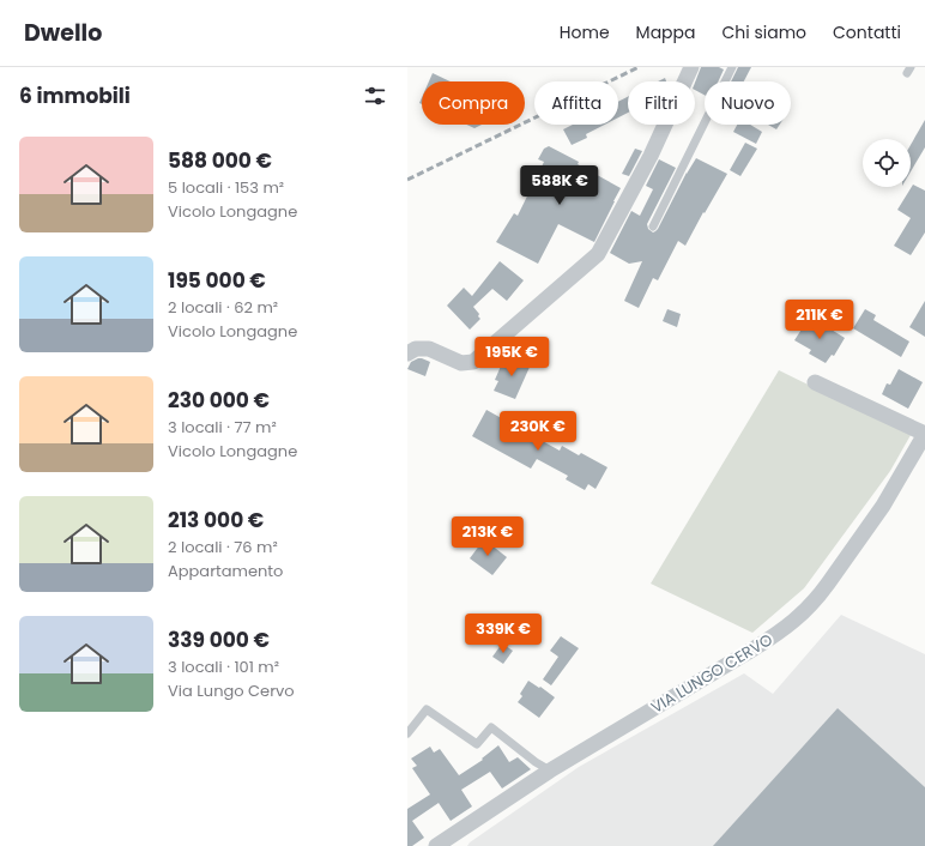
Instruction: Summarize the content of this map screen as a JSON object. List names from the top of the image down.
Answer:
{
  "streets": {
    "street": ["VIA LUNGO CERVO"]
  },
  "page": {
    "header": "Dwello",
    "nav": [
      "Home",
      "Mappa",
      "Chi siamo",
      "Contatti"
    ],
    "heading": "6 immobili",
    "chip": [
      "Compra",
      "Affitta",
      "Filtri",
      "Nuovo"
    ],
    "list": [
      {
        "name": "588 000 €",
        "note": "5 locali · 153 m² · Vicolo Longagne"
      },
      {
        "name": "195 000 €",
        "note": "2 locali · 62 m² · Vicolo Longagne"
      },
      {
        "name": "230 000 €",
        "note": "3 locali · 77 m² · Vicolo Longagne"
      },
      {
        "name": "213 000 €",
        "note": "2 locali · 76 m² · Appartamento"
      },
      {
        "name": "339 000 €",
        "note": "3 locali · 101 m² · Via Lungo Cervo"
      }
    ],
    "price": [
      "588K €",
      "211K €",
      "195K €",
      "230K €",
      "213K €",
      "339K €"
    ]
  }
}
